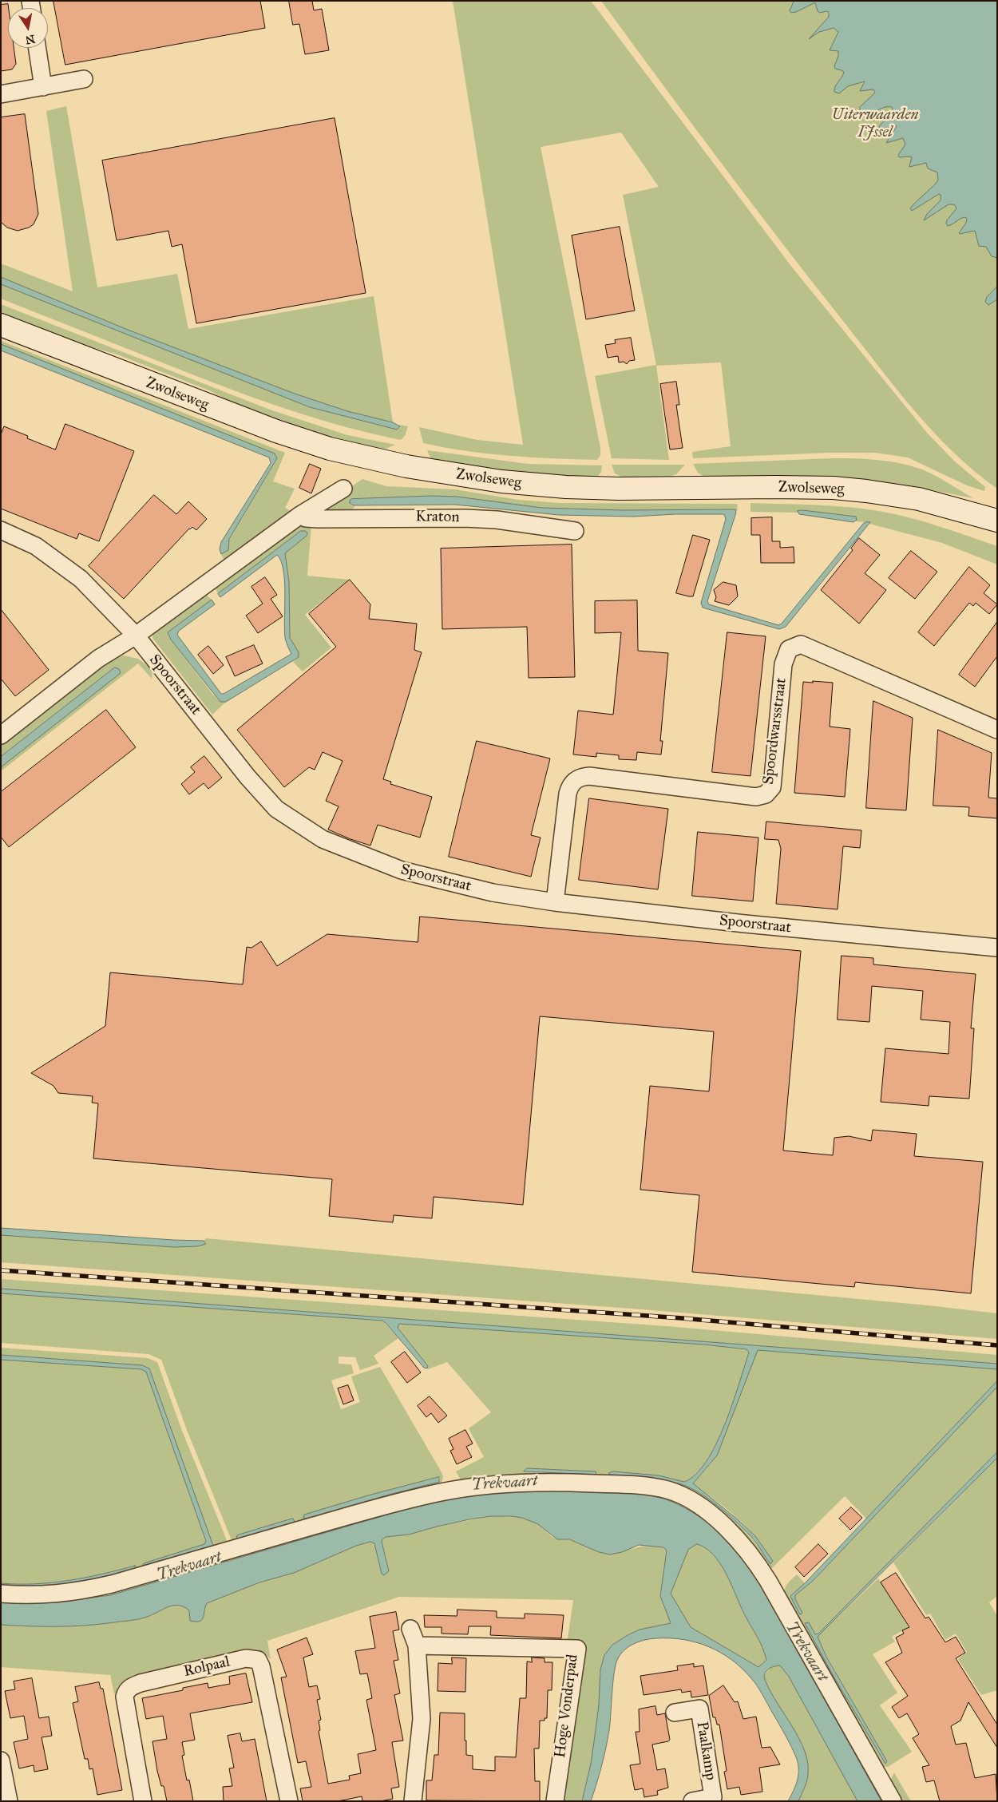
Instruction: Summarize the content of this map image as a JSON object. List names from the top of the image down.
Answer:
{
  "streets": {
    "main road": ["Zwolseweg"],
    "street": [
      "Kraton",
      "Spoorstraat",
      "Spoordwarsstraat",
      "Rolpaal",
      "Hoge Vonderpad",
      "Paalkamp"
    ]
  },
  "crossings": [
    ["Spoorstraat", "Spoordwarsstraat"]
  ],
  "water": ["Trekvaart"],
  "parks": ["Uiterwaarden IJssel"],
  "north": "bottom"
}
